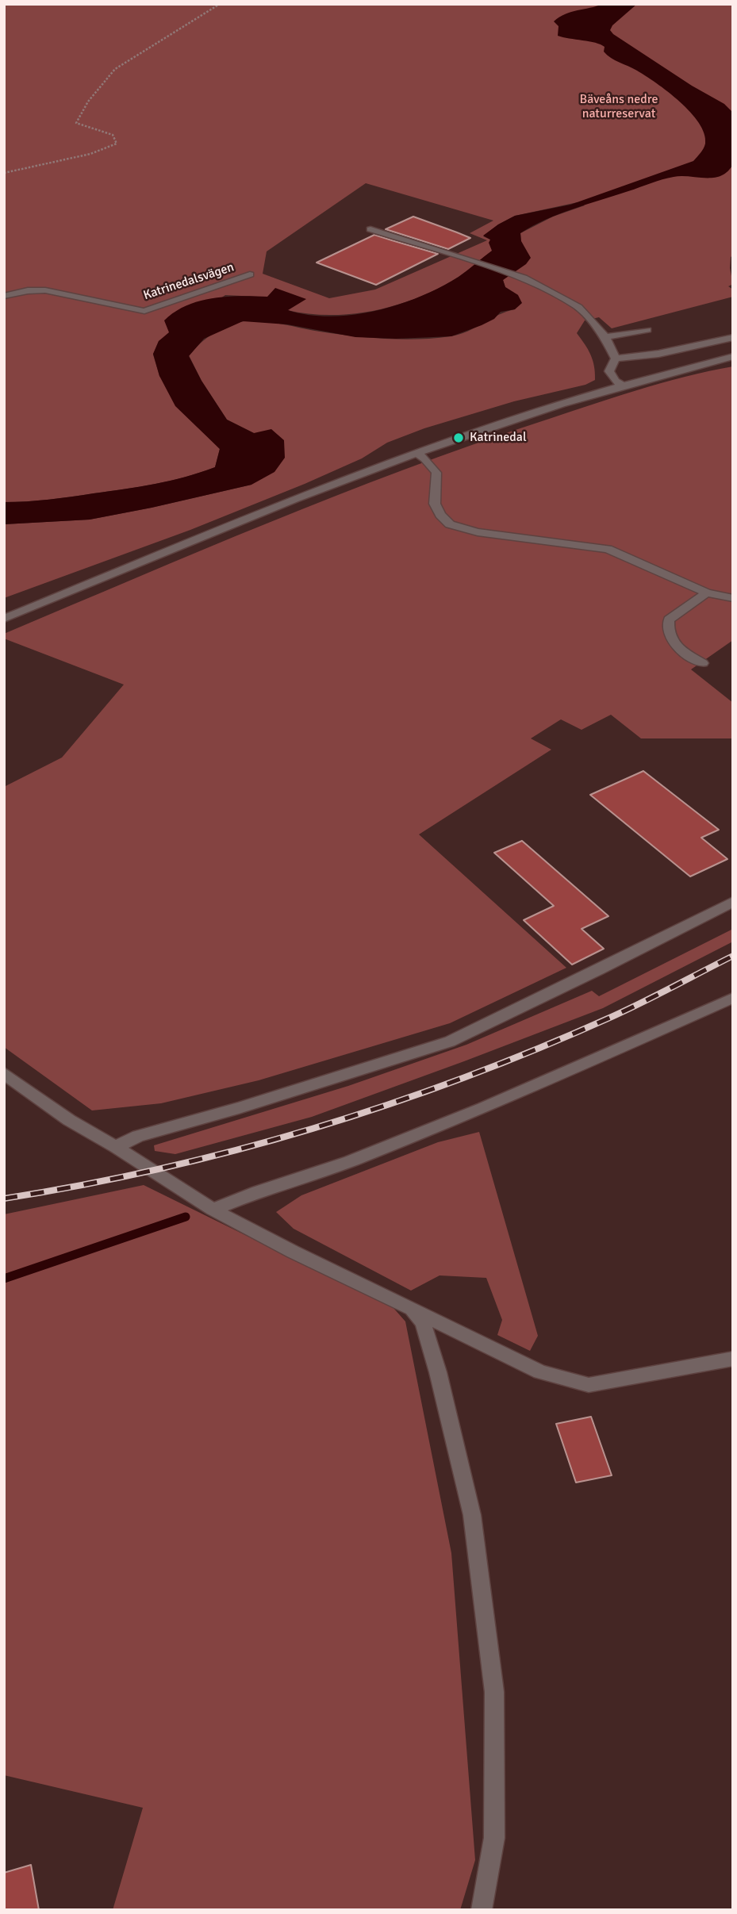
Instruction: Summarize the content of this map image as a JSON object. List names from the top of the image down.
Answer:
{
  "streets": {
    "street": ["Katrinedalsvägen"]
  },
  "parks": ["Bäveåns nedre naturreservat"],
  "places": ["Katrinedal"]
}
